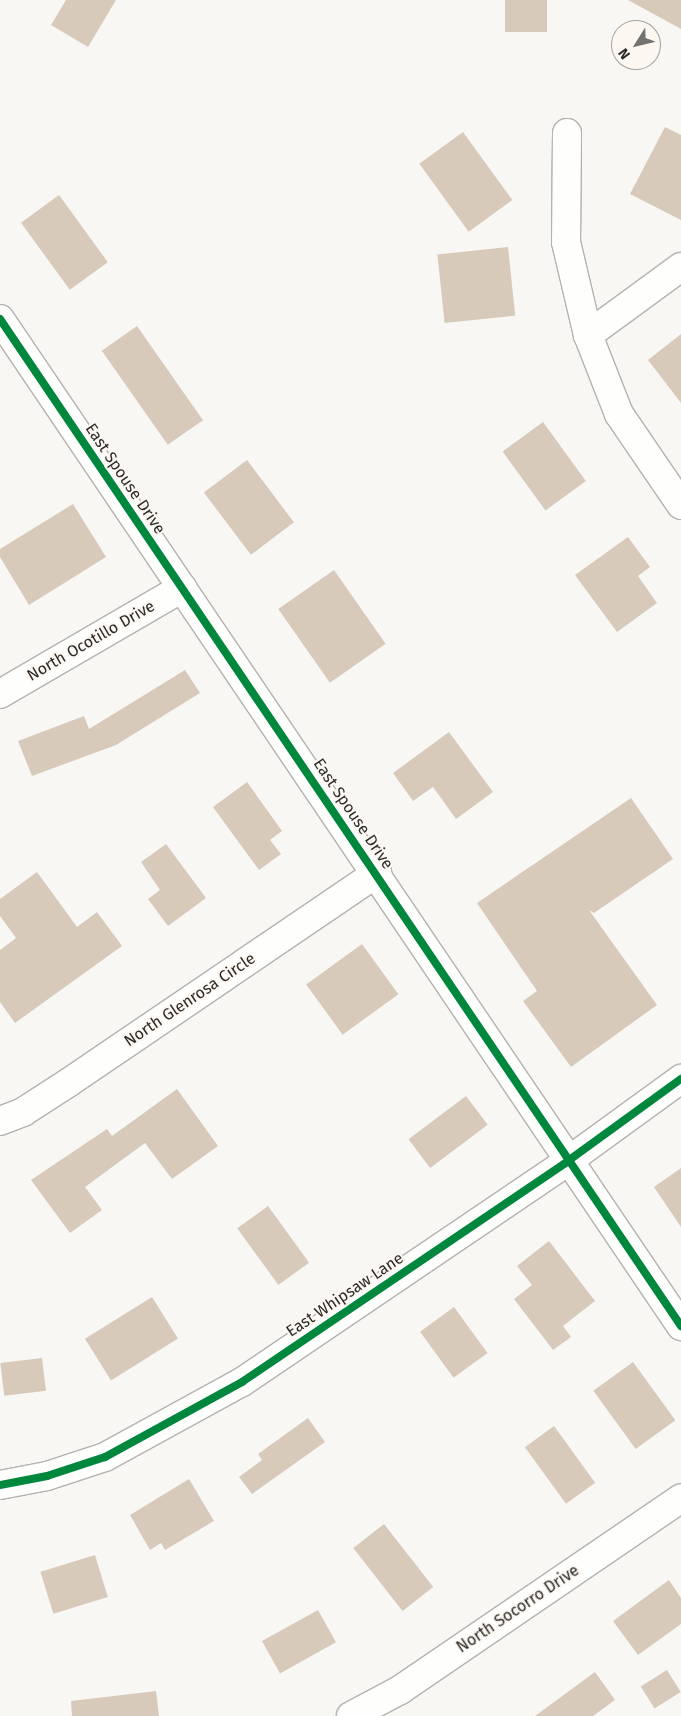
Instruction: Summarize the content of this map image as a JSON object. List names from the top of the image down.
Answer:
{
  "streets": {
    "street": [
      "East Spouse Drive",
      "North Ocotillo Drive",
      "North Glenrosa Circle",
      "East Whipsaw Lane",
      "North Socorro Drive"
    ]
  },
  "crossings": [
    ["East Spouse Drive", "North Ocotillo Drive"],
    ["East Spouse Drive", "North Glenrosa Circle"],
    ["East Spouse Drive", "East Whipsaw Lane"]
  ],
  "north": "bottom left"
}
